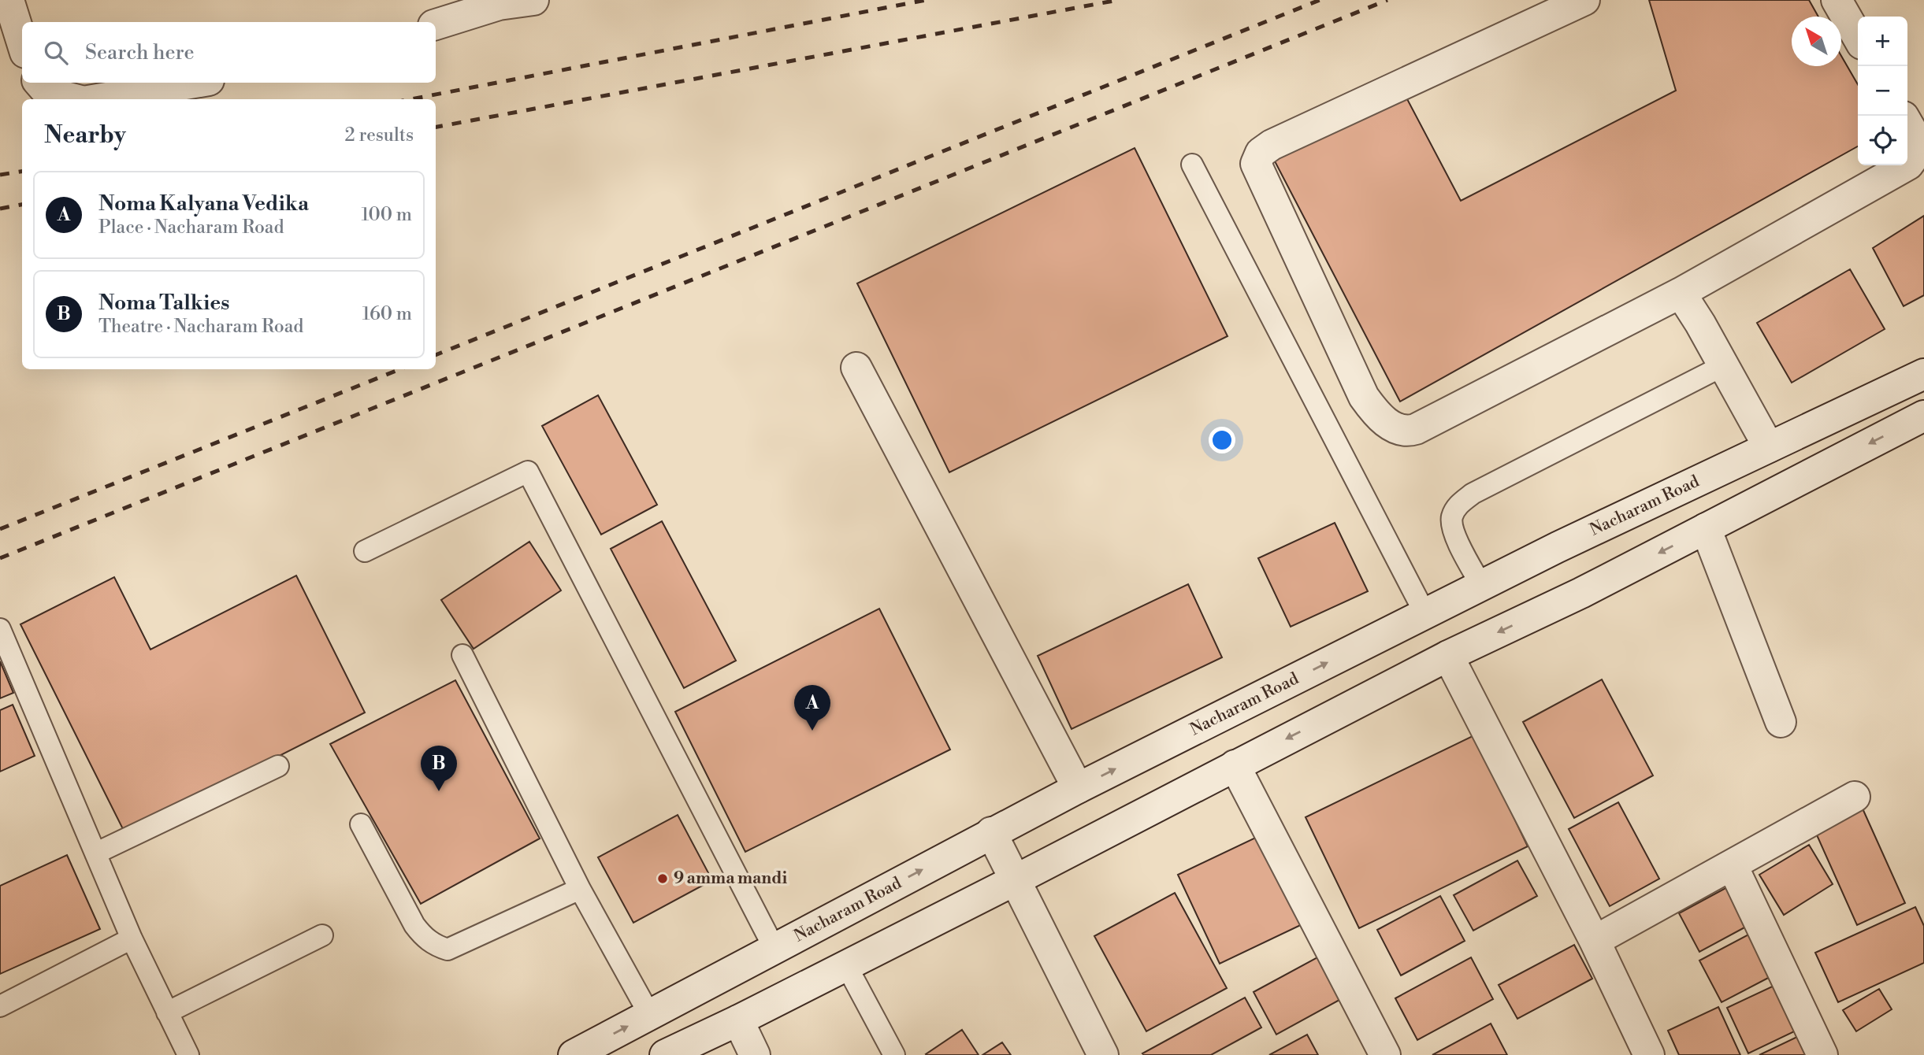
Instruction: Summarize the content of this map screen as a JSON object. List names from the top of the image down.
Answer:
{
  "streets": {
    "street": ["Nacharam Road"]
  },
  "places": ["9 amma mandi"],
  "north": "top left",
  "page": {
    "map_buttons": ["+", "−"],
    "search": "Search here",
    "heading": ["Nearby", "2 results"],
    "list": [
      {
        "mark": "A",
        "name": "Noma Kalyana Vedika",
        "note": "Place · Nacharam Road",
        "value": "100 m"
      },
      {
        "mark": "B",
        "name": "Noma Talkies",
        "note": "Theatre · Nacharam Road",
        "value": "160 m"
      }
    ],
    "pins": ["A", "B"]
  }
}
